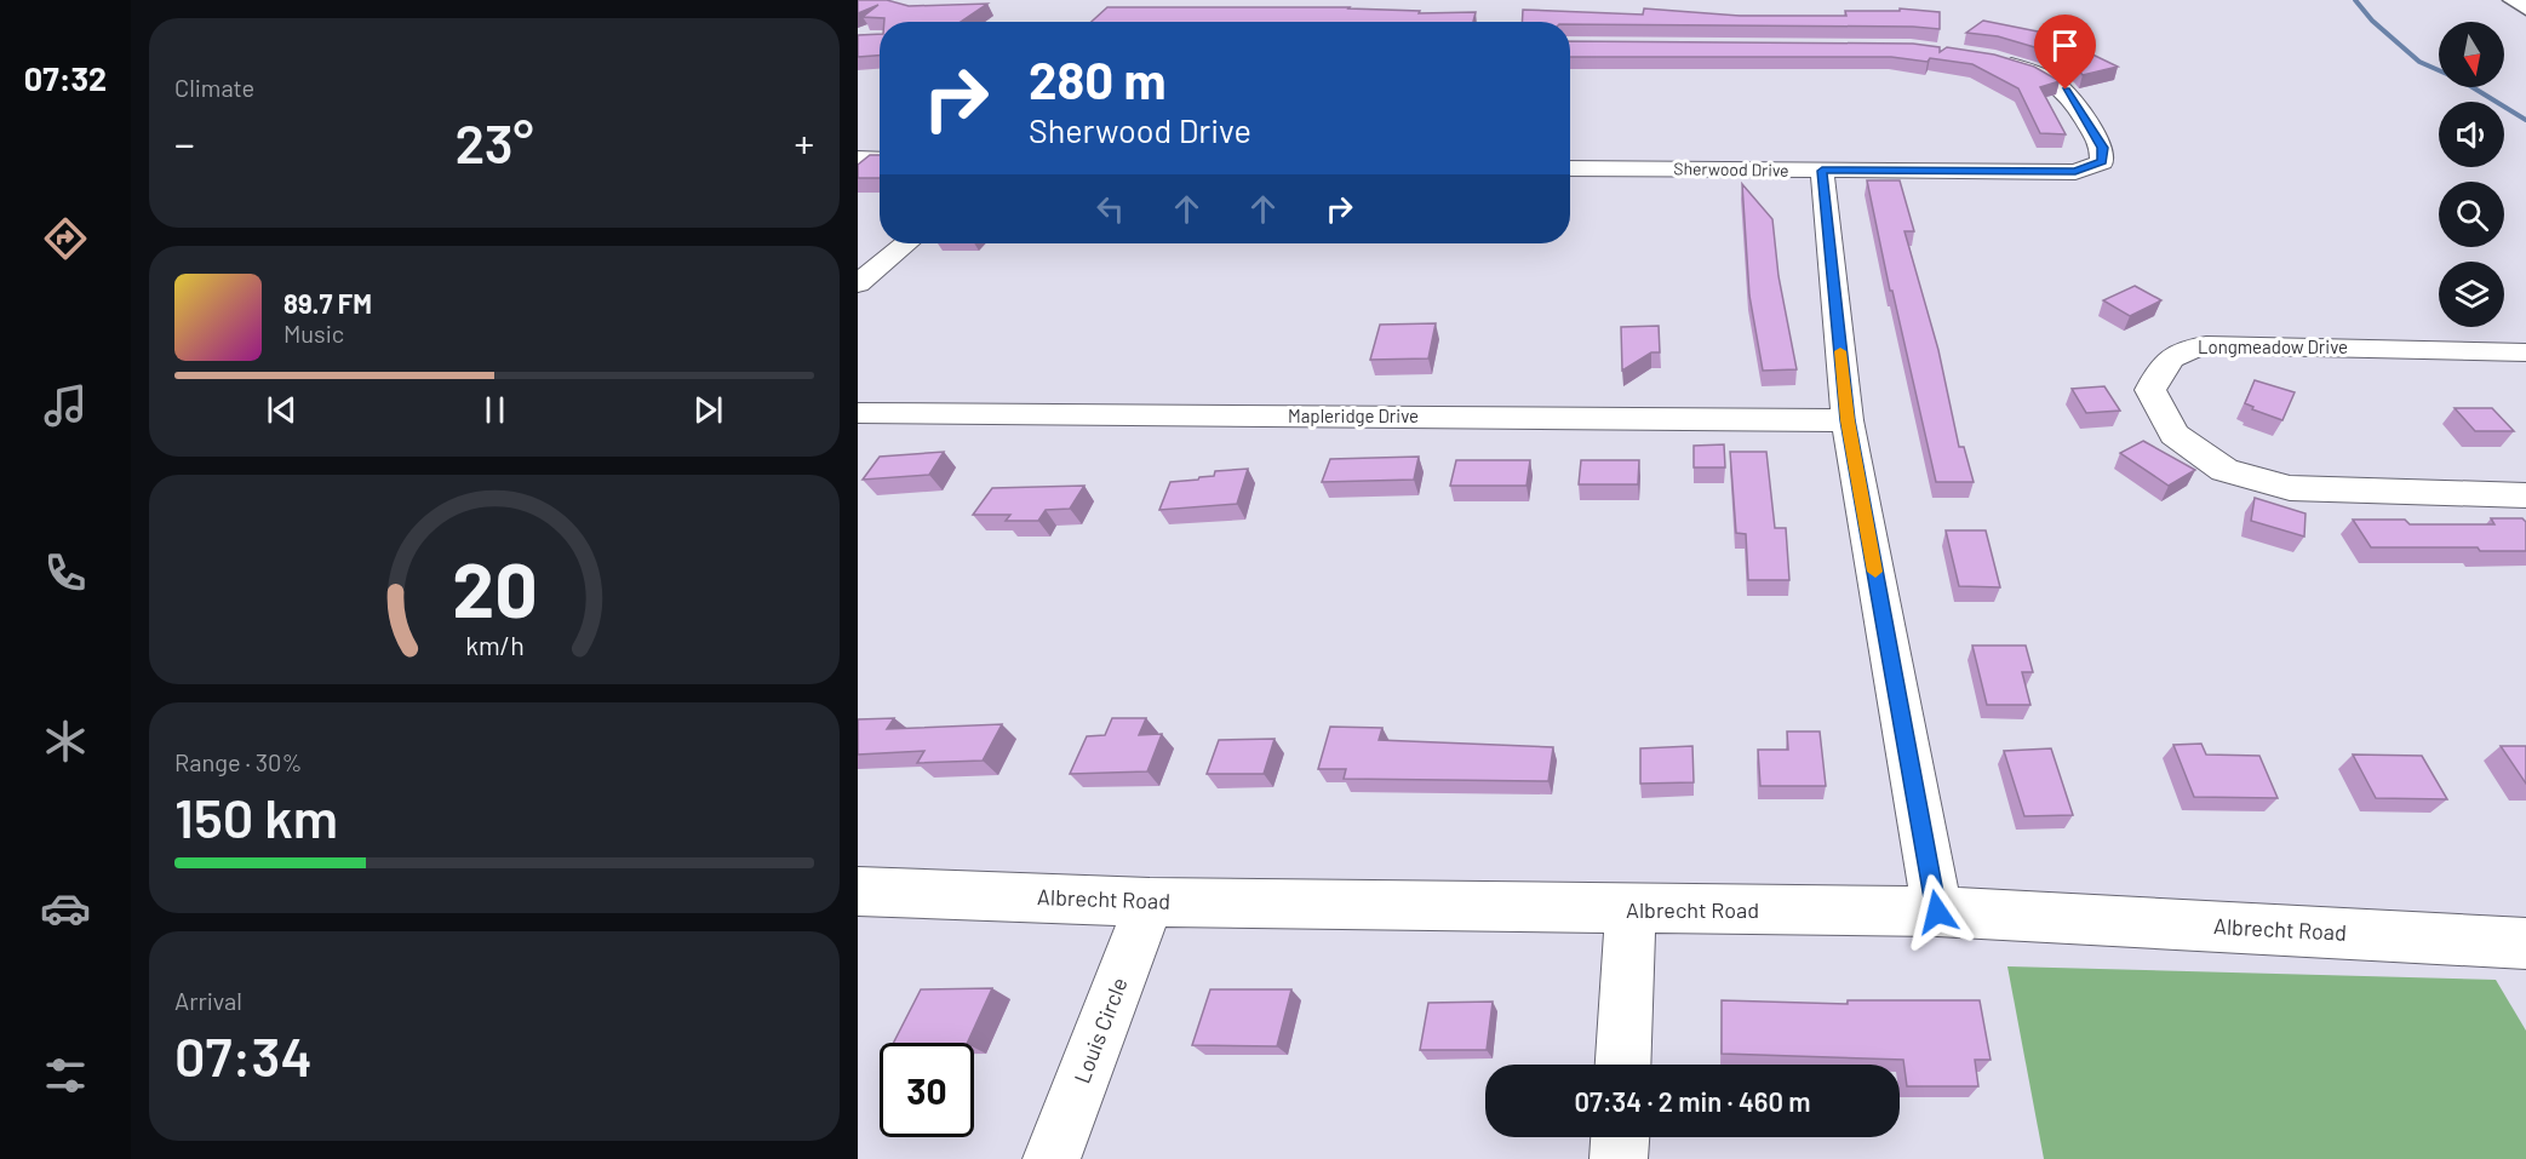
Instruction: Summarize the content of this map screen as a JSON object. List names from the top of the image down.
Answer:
{
  "streets": {
    "street": [
      "Sherwood Drive",
      "Longmeadow Drive",
      "Mapleridge Drive",
      "Albrecht Road",
      "Louis Circle"
    ]
  },
  "crossings": [
    ["Albrecht Road", "Louis Circle"]
  ],
  "north": "bottom",
  "page": {
    "tabs": "07:32",
    "tile": [
      "Climate",
      ["Range · 30%", "150 km"],
      ["Arrival", "07:34"]
    ],
    "turn": ["280 m", "Sherwood Drive"],
    "heat": ["−", "23°", "+"],
    "song": ["89.7 FM", "Music"],
    "limit": "30",
    "trip": "07:34 · 2 min · 460 m",
    "gauge": ["20", "km/h"]
  }
}
